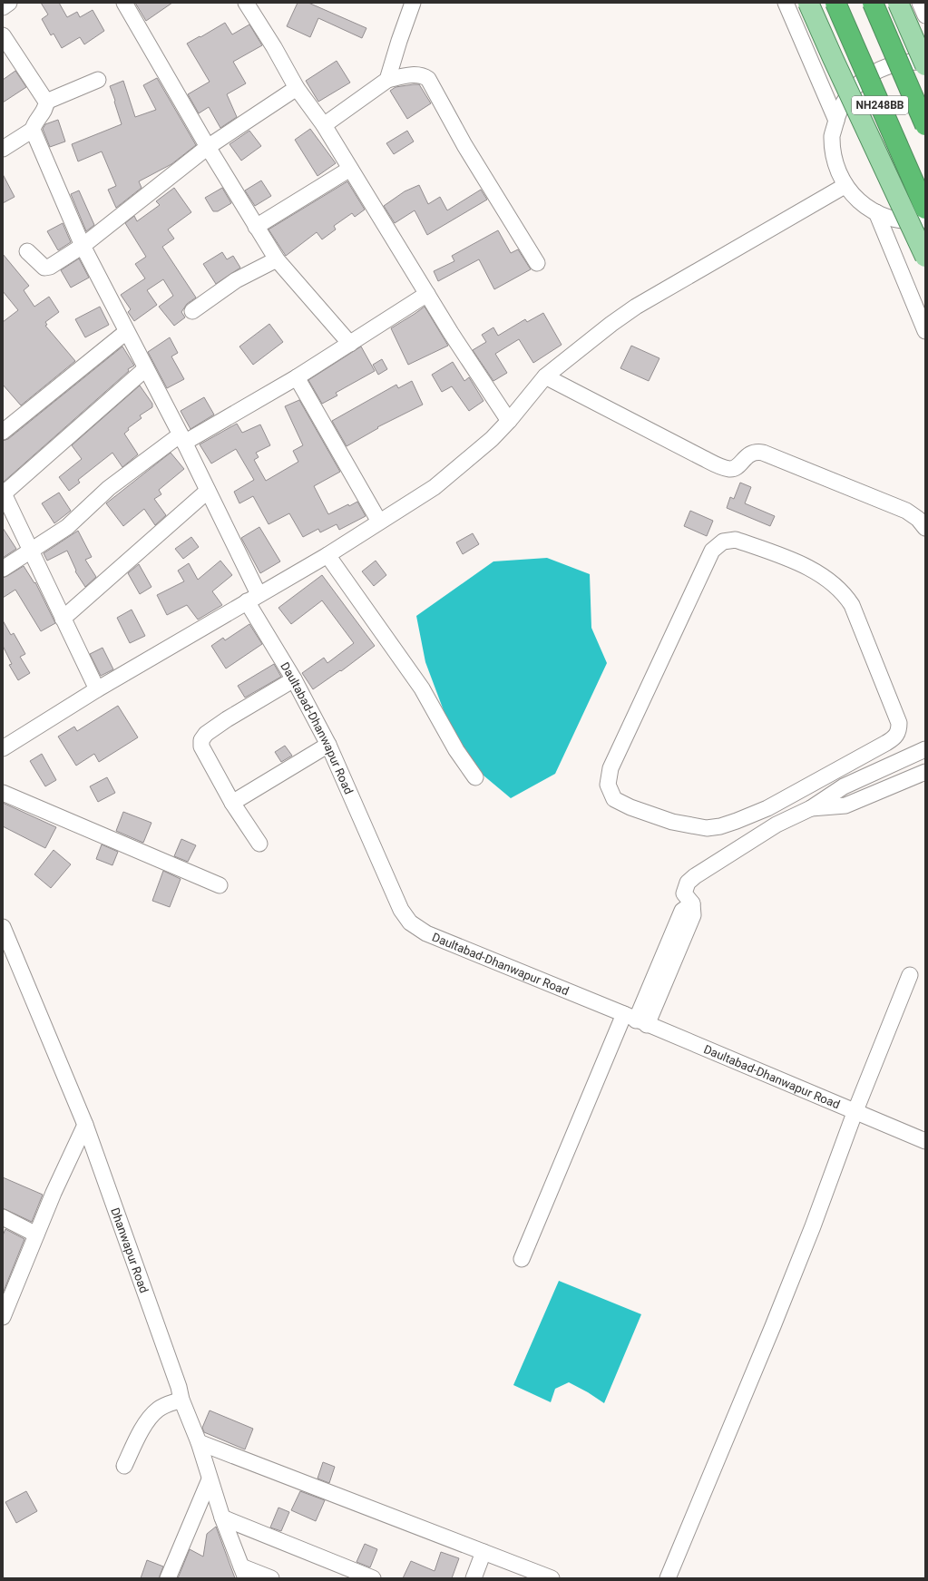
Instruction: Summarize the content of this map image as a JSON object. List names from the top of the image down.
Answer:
{
  "streets": {
    "highway": ["NH248BB"],
    "street": ["Daultabad-Dhanwapur Road", "Dhanwapur Road"]
  }
}
